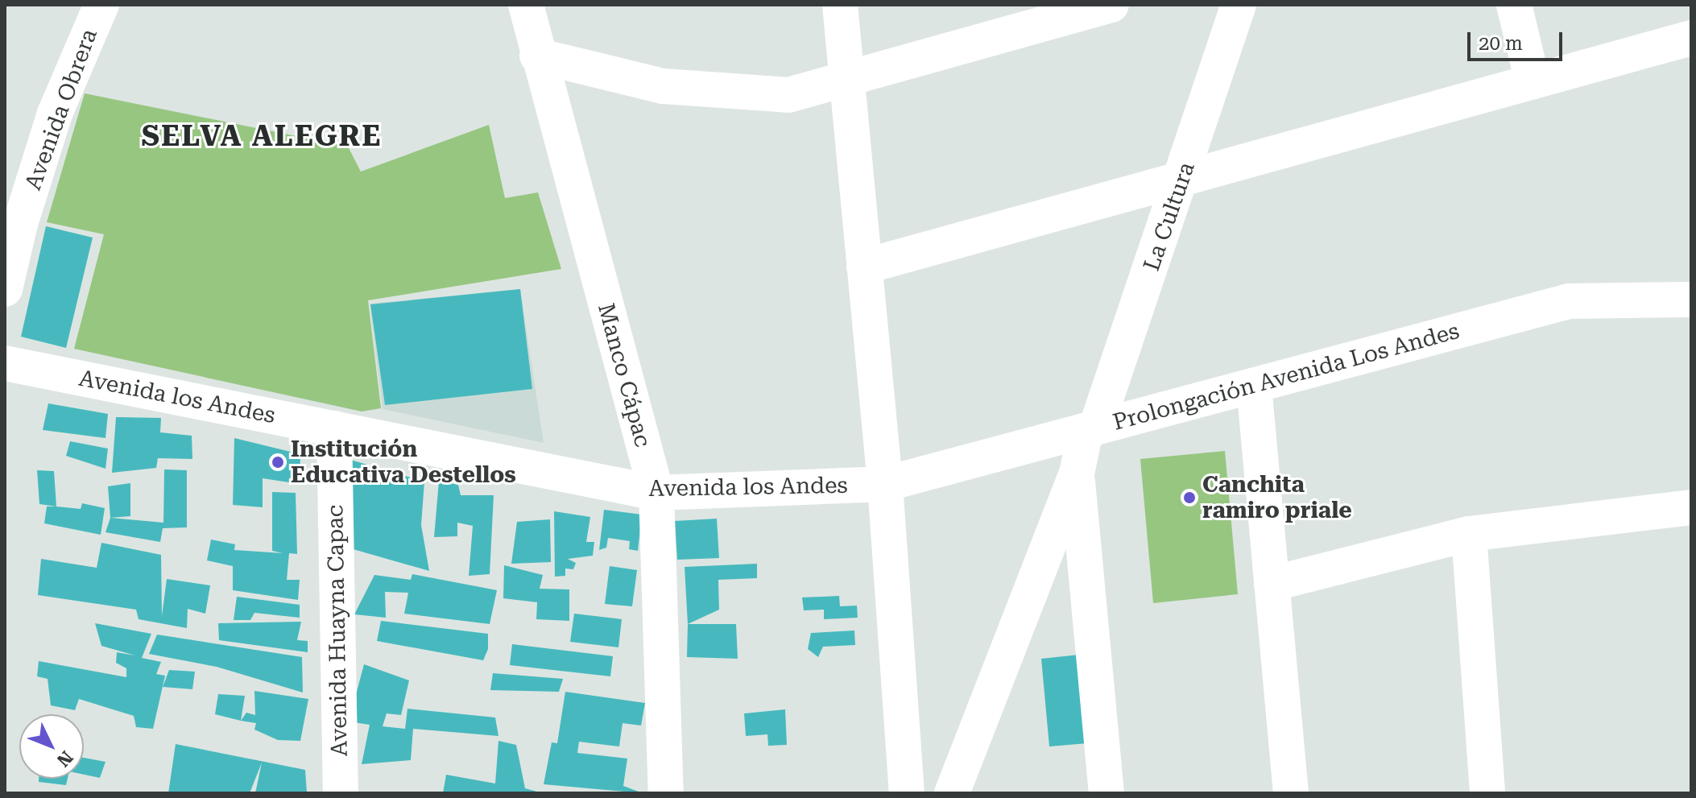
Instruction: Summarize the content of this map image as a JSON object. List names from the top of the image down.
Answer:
{
  "streets": {
    "street": [
      "Avenida Obrera",
      "La Cultura",
      "Manco Cápac",
      "Prolongación Avenida Los Andes",
      "Avenida los Andes",
      "Avenida Huayna Capac"
    ]
  },
  "crossings": [
    ["La Cultura", "Prolongación Avenida Los Andes"],
    ["Manco Cápac", "Avenida los Andes"],
    ["Prolongación Avenida Los Andes", "Avenida los Andes"],
    ["Avenida los Andes", "Avenida Huayna Capac"]
  ],
  "districts": ["SELVA ALEGRE"],
  "places": ["Institución Educativa Destellos", "Canchita ramiro priale"],
  "scale_bar": "20 m",
  "north": "bottom right"
}
